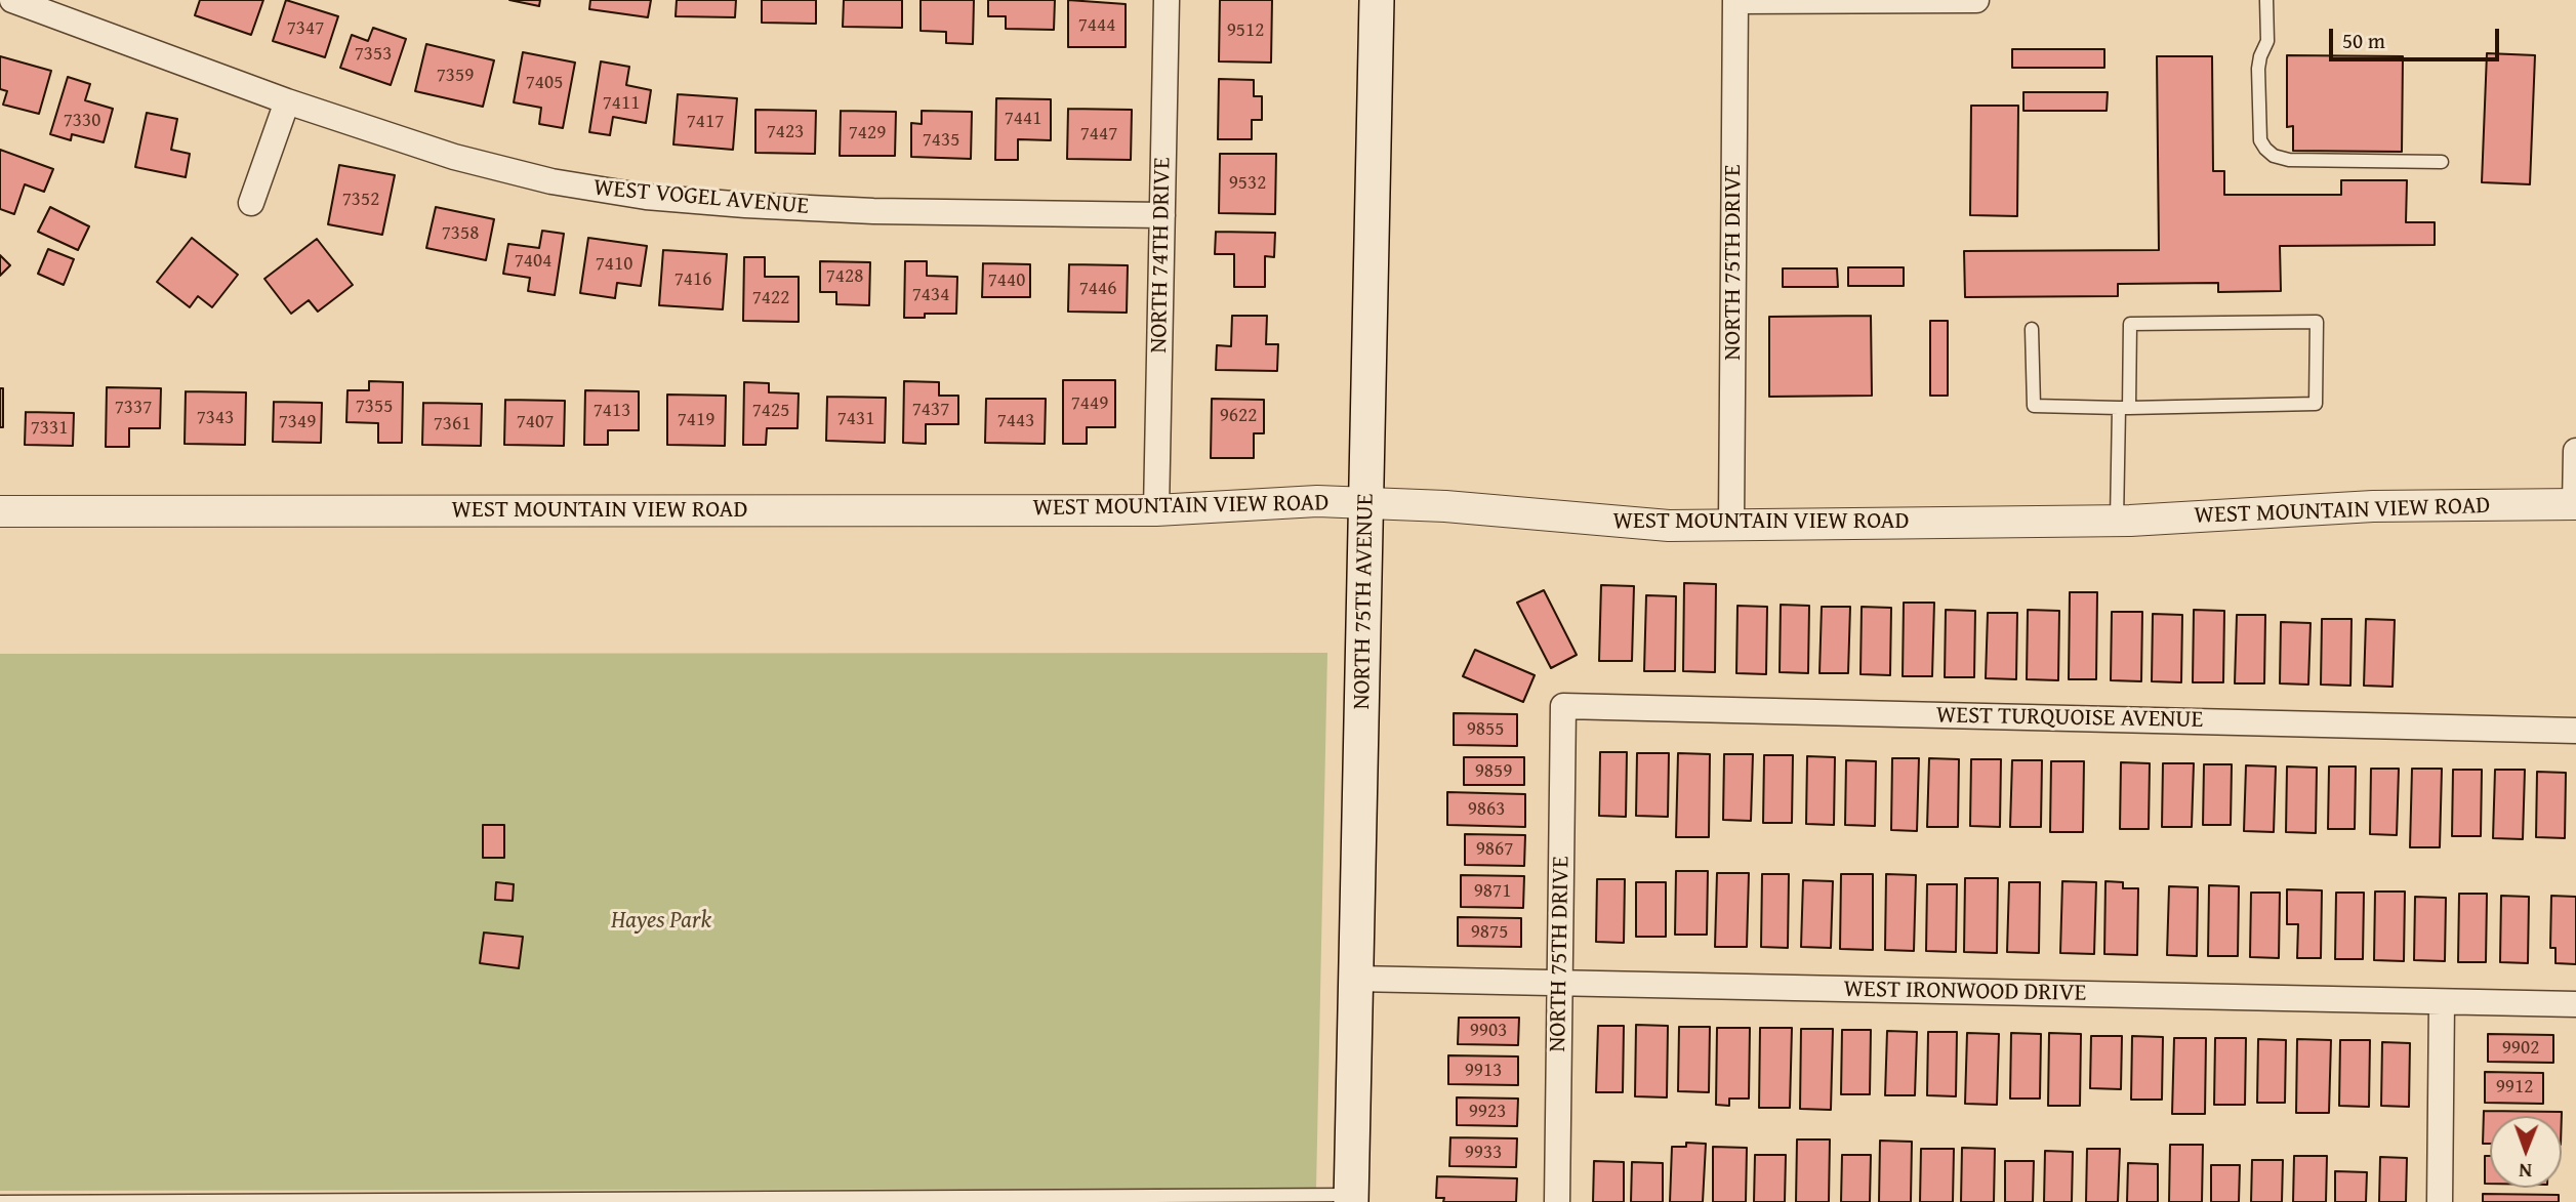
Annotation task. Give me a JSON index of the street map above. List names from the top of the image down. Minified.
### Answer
{"streets":{"main road":["NORTH 75TH AVENUE"],"street":["WEST VOGEL AVENUE","NORTH 74TH DRIVE","NORTH 75TH DRIVE","WEST MOUNTAIN VIEW ROAD","WEST TURQUOISE AVENUE","WEST IRONWOOD DRIVE"]},"crossings":[["WEST VOGEL AVENUE","NORTH 74TH DRIVE"],["NORTH 74TH DRIVE","WEST MOUNTAIN VIEW ROAD"],["NORTH 75TH DRIVE","WEST MOUNTAIN VIEW ROAD"],["NORTH 75TH DRIVE","WEST TURQUOISE AVENUE"],["NORTH 75TH DRIVE","WEST IRONWOOD DRIVE"],["WEST MOUNTAIN VIEW ROAD","NORTH 75TH AVENUE"],["NORTH 75TH AVENUE","WEST IRONWOOD DRIVE"]],"parks":["Hayes Park"],"house_numbers":["7444","7347","9512","7353","7359","7405","7411","7441","7330","7417","7423","7429","7447","7435","9532","7352","7358","7404","7410","7428","7416","7440","7446","7434","7422","7449","7355","7337","7437","7413","7425","9622","7343","7431","7419","7443","7349","7407","7361","7331","9855","9859","9863","9867","9871","9875","9903","9902","9913","9912","9923","9933"],"scale_bar":"50 m","north":"bottom"}
